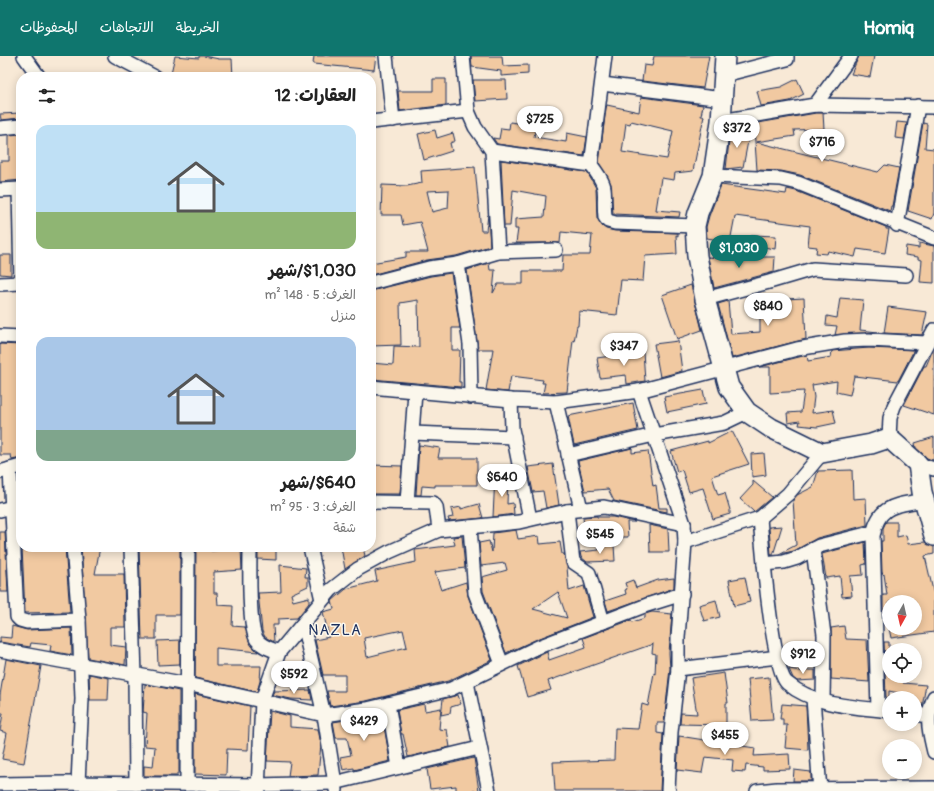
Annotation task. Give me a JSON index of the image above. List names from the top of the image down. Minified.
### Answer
{"districts":["NAZLA"],"north":"bottom","page":{"header":"Homiq","nav":["الخريطة","الاتجاهات","المحفوظات"],"heading":"العقارات: 12","price":["$725","$372","$716","$1,030","$840","$347","$640","$545","$912","$592","$429","$455"],"list":[{"name":"$1,030/شهر","note":"الغرف: 5 · 148 m² · منزل"},{"name":"$640/شهر","note":"الغرف: 3 · 95 m² · شقة"}],"map_buttons":["+","−"]}}
